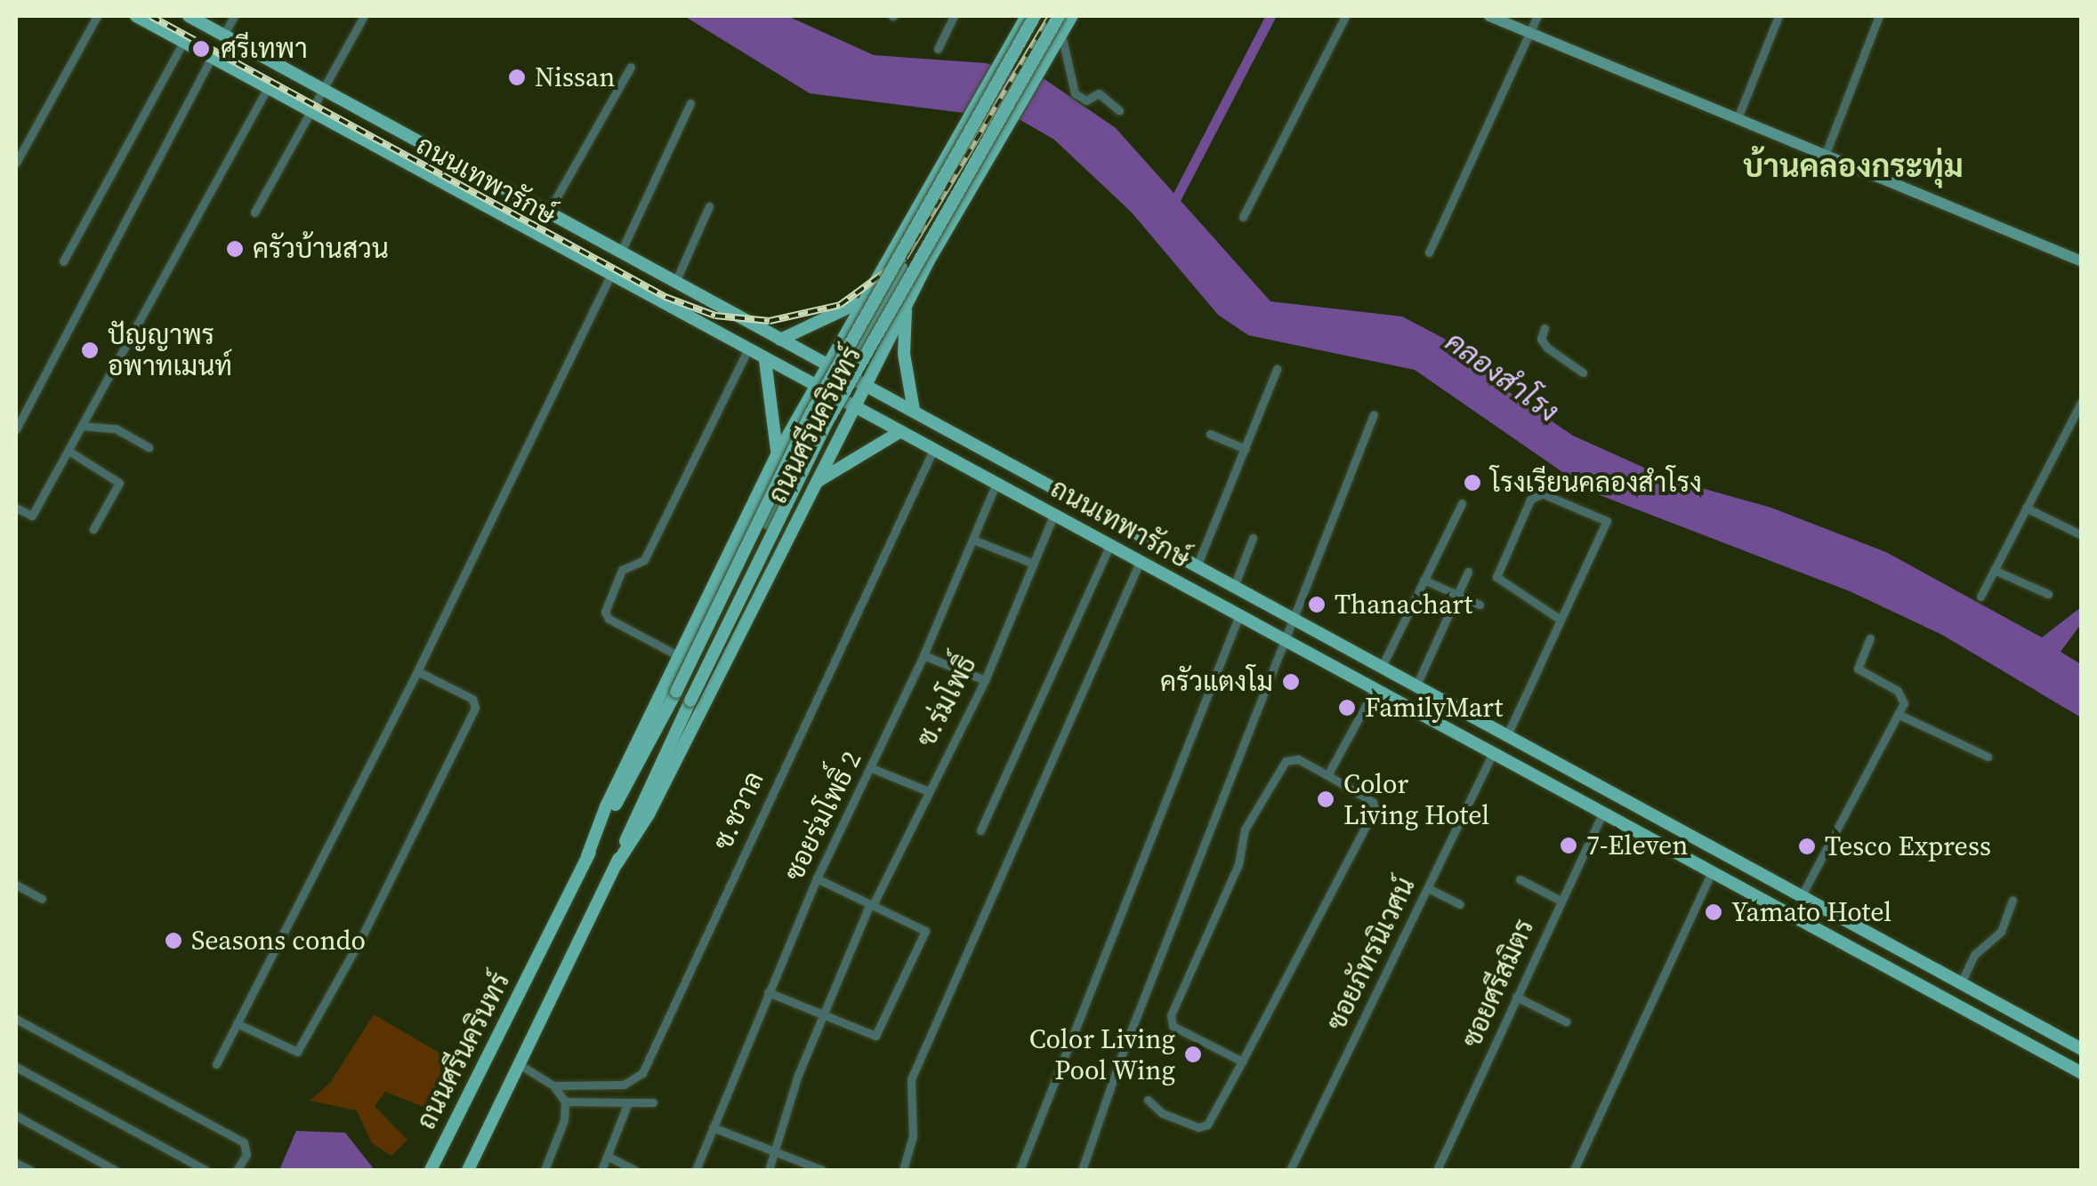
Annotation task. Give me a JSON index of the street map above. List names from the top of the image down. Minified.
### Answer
{"streets":{"main road":["ถนนเทพารักษ์","ถนนศรีนครินทร์"],"street":["ซ.ร่มโพธิ์","ซ.ชวาล","ซอยร่มโพธิ์ 2","ซอยภัทรนิเวศน์","ซอยศรีสมิตร"]},"crossings":[["ถนนเทพารักษ์","ถนนศรีนครินทร์"],["ถนนเทพารักษ์","ซ.ร่มโพธิ์"],["ถนนเทพารักษ์","ซ.ชวาล"],["ถนนเทพารักษ์","ซอยร่มโพธิ์ 2"],["ถนนเทพารักษ์","ซอยภัทรนิเวศน์"],["ถนนเทพารักษ์","ซอยศรีสมิตร"]],"districts":["บ้านคลองกระทุ่ม"],"water":["คลองสำโรง"],"places":["ศรีเทพา","Nissan","ครัวบ้านสวน","ปัญญาพร อพาทเมนท์","โรงเรียนคลองสำโรง","Thanachart","ครัวแตงโม","FamilyMart","Color Living Hotel","7-Eleven","Tesco Express","Yamato Hotel","Seasons condo","Color Living Pool Wing"]}
